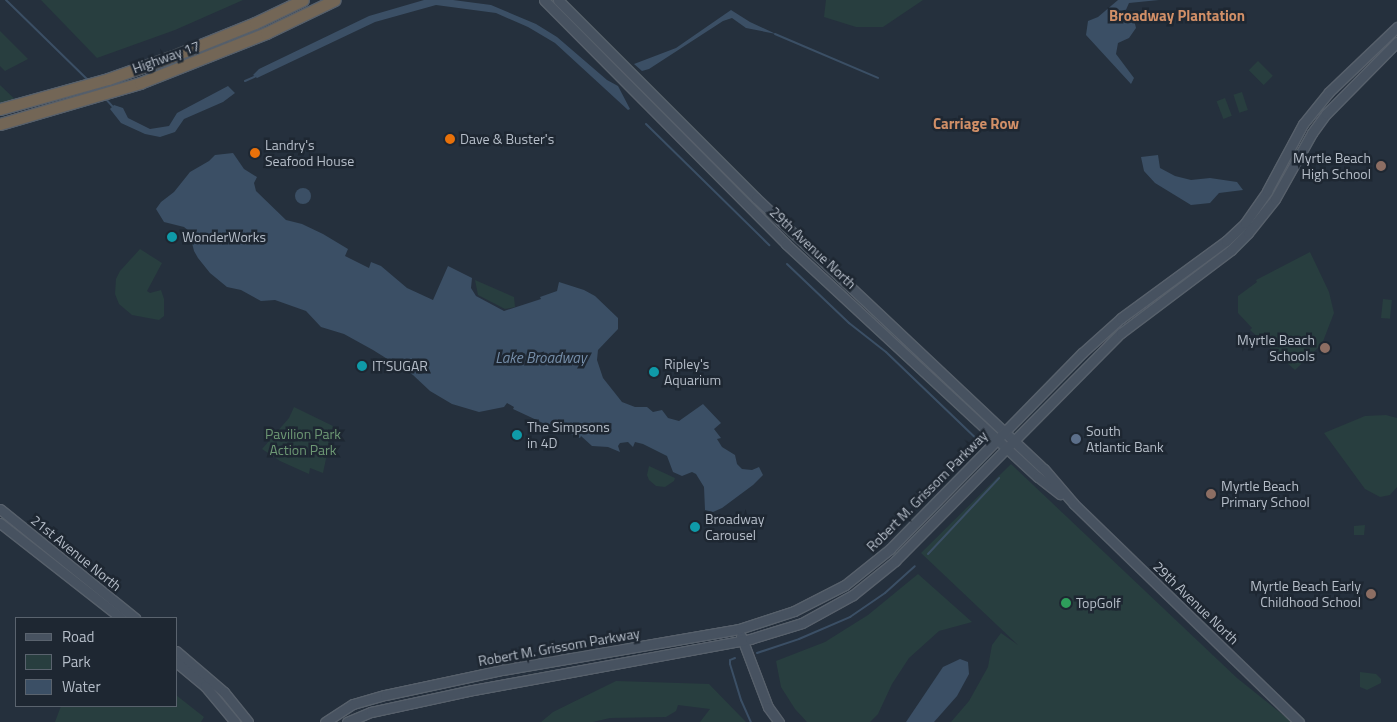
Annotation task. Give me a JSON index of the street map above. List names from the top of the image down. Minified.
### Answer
{"streets":{"highway":["Highway 17"],"main road":["29th Avenue North","Robert M. Grissom Parkway","21st Avenue North"]},"crossings":[["29th Avenue North","Robert M. Grissom Parkway"]],"districts":["Broadway Plantation","Carriage Row"],"water":["Lake Broadway"],"parks":["Pavilion Park Action Park"],"places":["Dave & Buster's","Landry's Seafood House","Myrtle Beach High School","WonderWorks","Myrtle Beach Schools","IT'SUGAR","Ripley's Aquarium","The Simpsons in 4D","South Atlantic Bank","Myrtle Beach Primary School","Broadway Carousel","Myrtle Beach Early Childhood School","TopGolf"],"legend":["Road","Park","Water"]}
